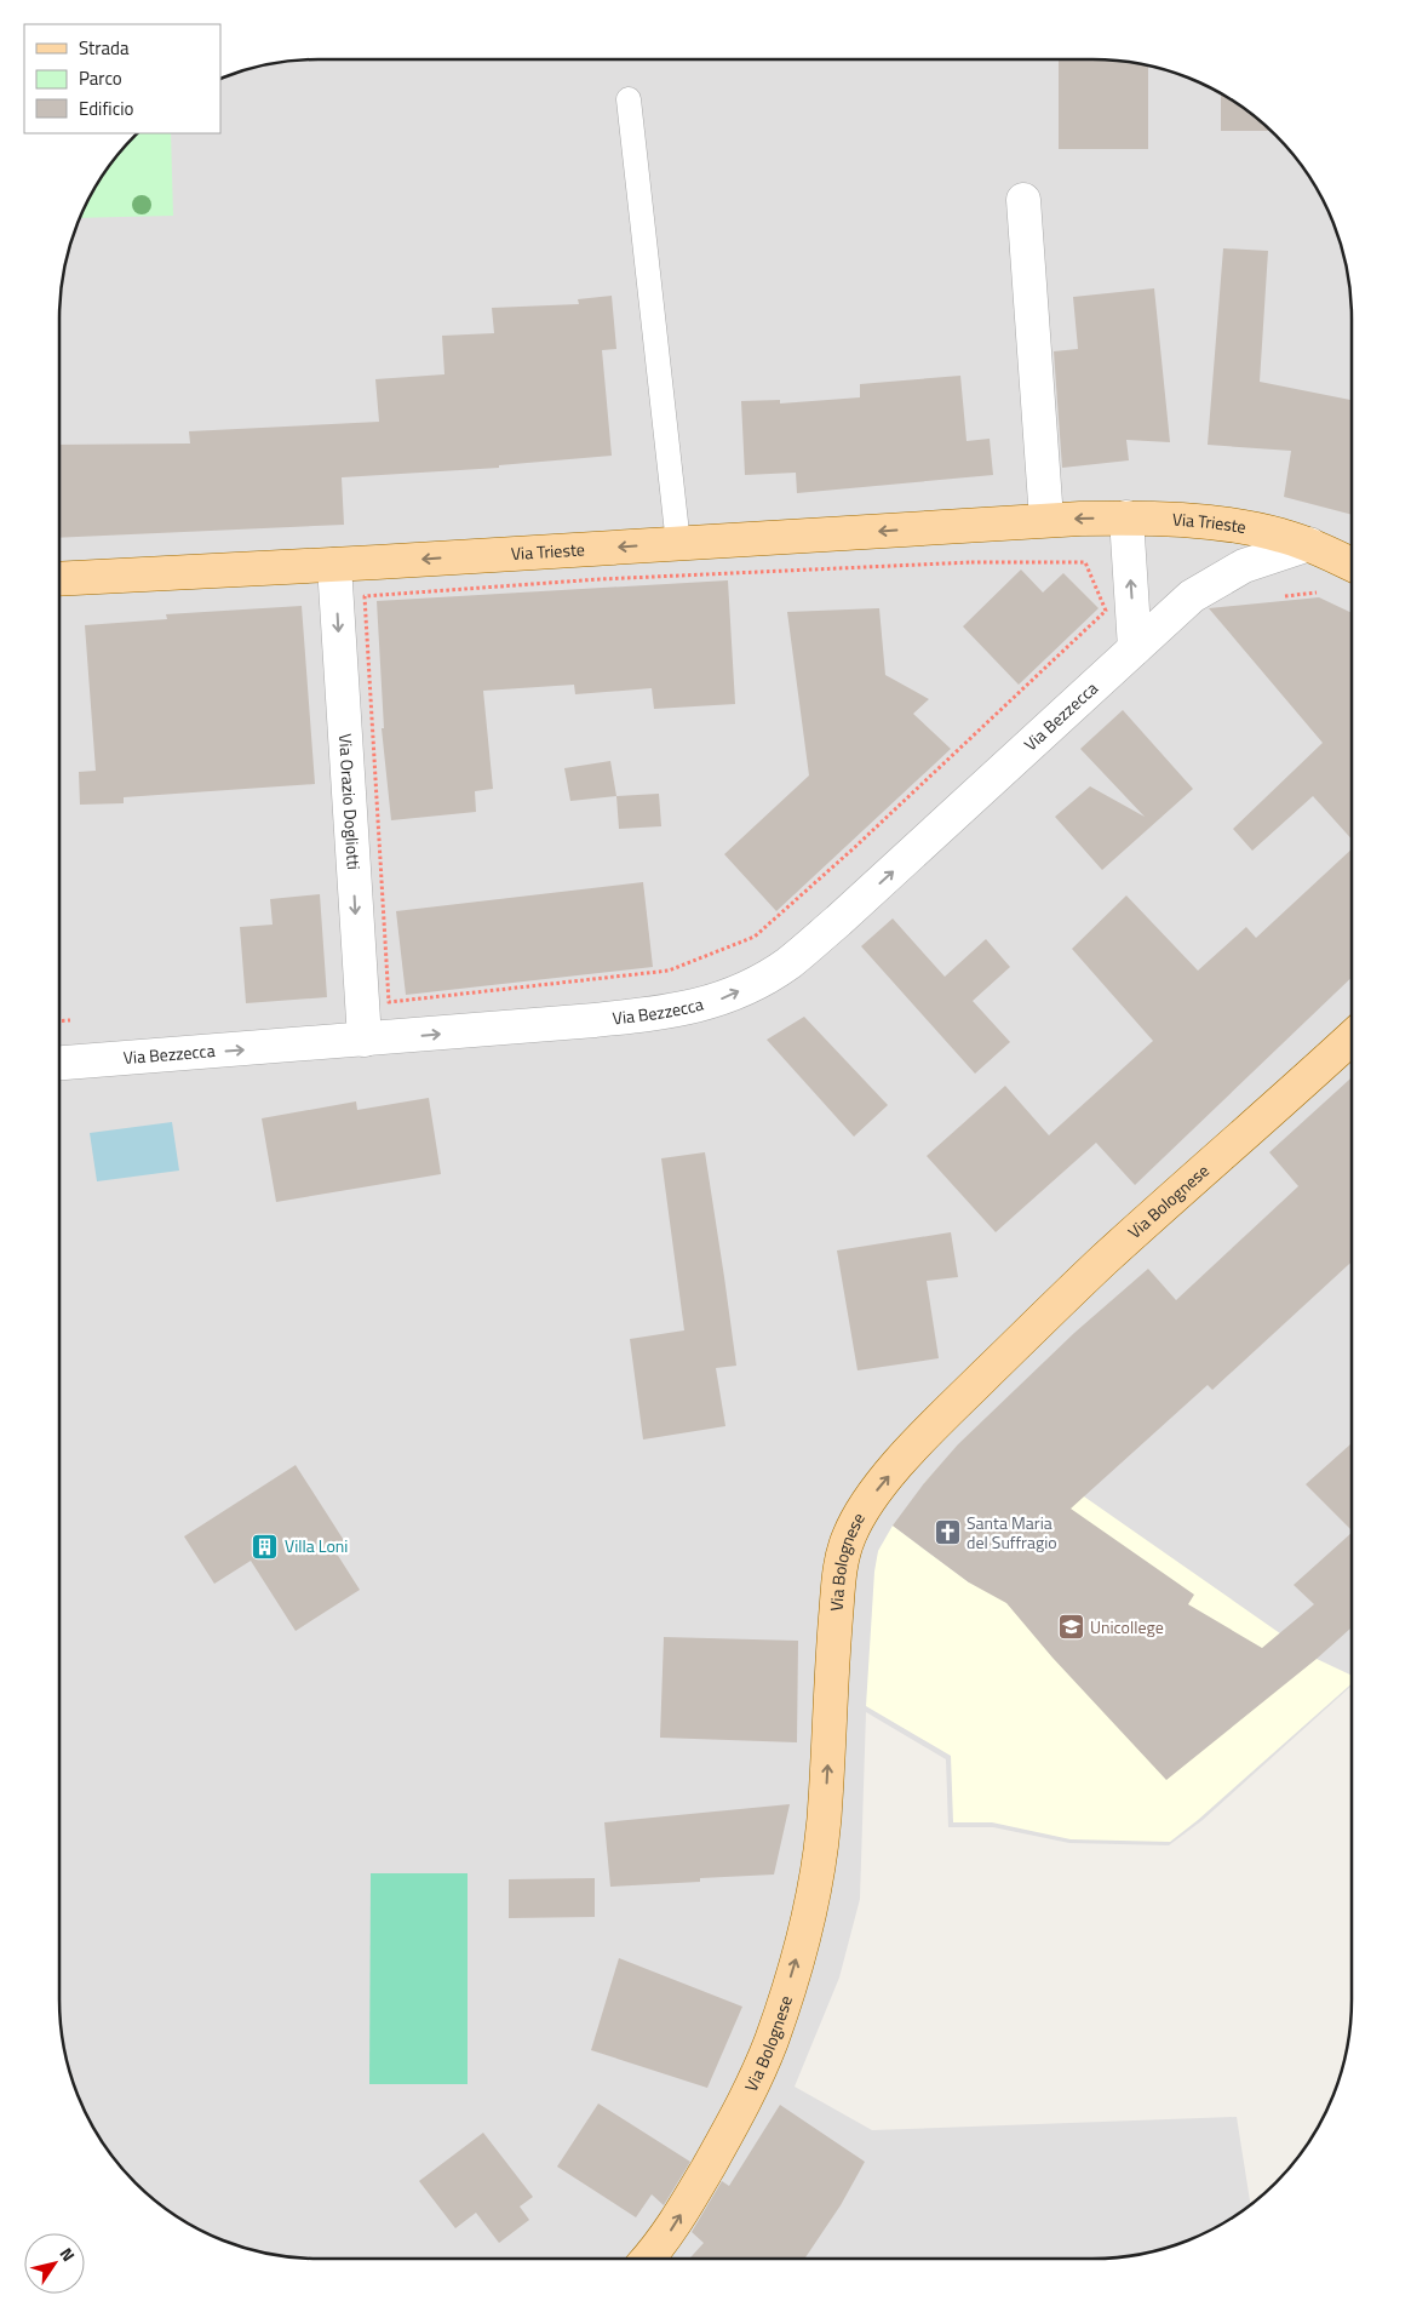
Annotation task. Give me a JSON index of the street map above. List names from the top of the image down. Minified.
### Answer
{"streets":{"main road":["Via Trieste","Via Bolognese"],"street":["Via Bezzecca","Via Orazio Dogliotti"]},"crossings":[["Via Trieste","Via Bezzecca"],["Via Trieste","Via Orazio Dogliotti"],["Via Bezzecca","Via Orazio Dogliotti"]],"one_way":["Via Trieste","Via Bezzecca","Via Orazio Dogliotti","Via Bolognese"],"places":{"church":["Santa Maria del Suffragio"],"building":["Villa Loni"],"school or university":["Unicollege"]},"legend":["Strada","Parco","Edificio"],"north":"top right"}
